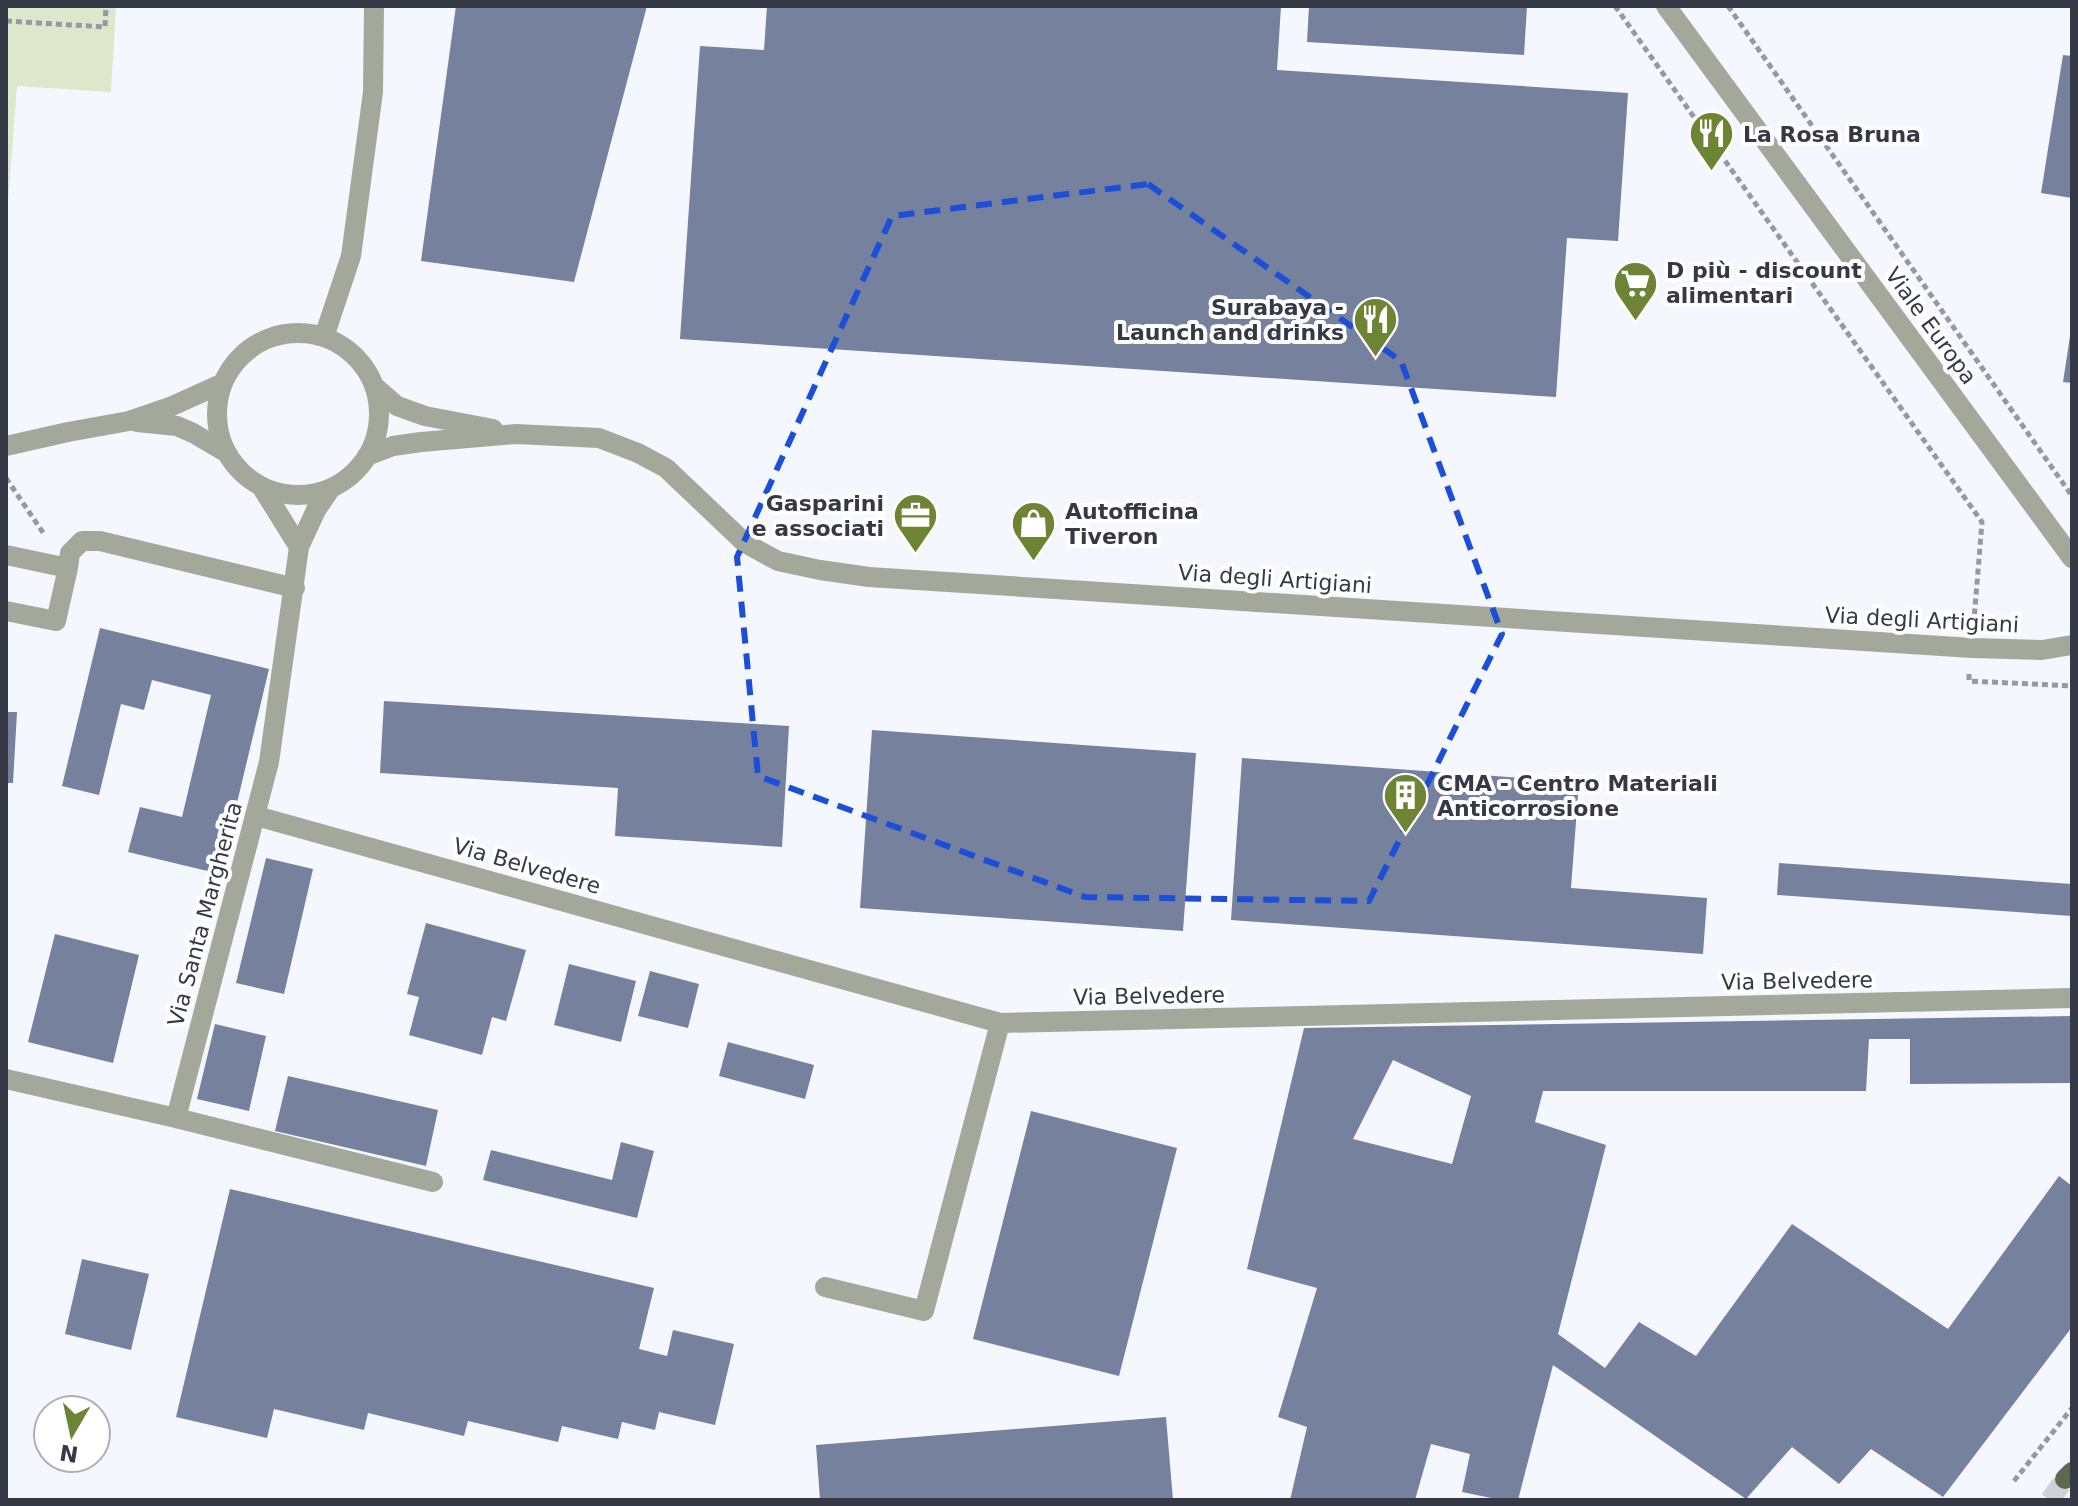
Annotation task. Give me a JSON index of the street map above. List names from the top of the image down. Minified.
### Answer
{"streets":{"street":["Viale Europa","Via degli Artigiani","Via Belvedere","Via Santa Margherita"]},"crossings":[["Via degli Artigiani","Via Santa Margherita"],["Via Belvedere","Via Santa Margherita"]],"places":{"restaurant":["La Rosa Bruna","Surabaya - Launch and drinks"],"supermarket":["D più - discount alimentari"],"office":["Gasparini e associati"],"shop":["Autofficina Tiveron"],"building":["CMA - Centro Materiali Anticorrosione"]},"north":"bottom"}
